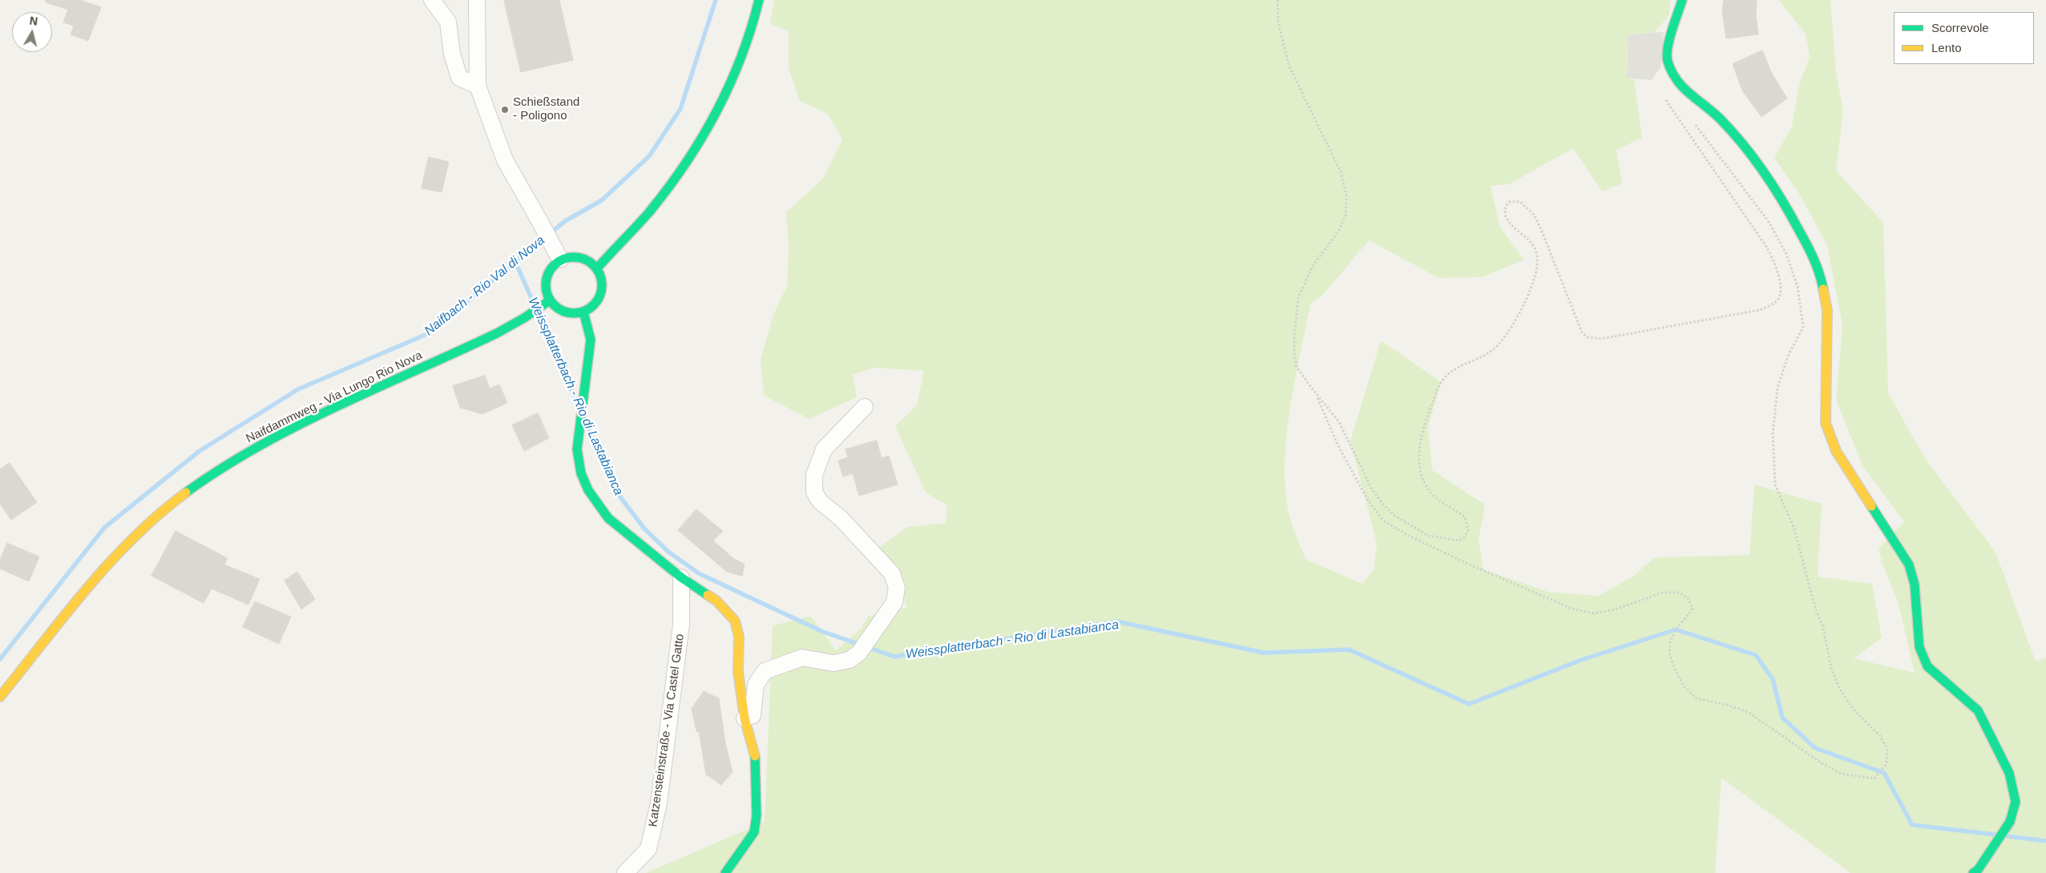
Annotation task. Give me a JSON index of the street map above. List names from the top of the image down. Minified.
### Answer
{"streets":{"street":["Naifdammweg - Via Lungo Rio Nova","Katzensteinstraße - Via Castel Gatto"]},"water":["Naifbach - Rio Val di Nova","Weissplatterbach - Rio di Lastabianca"],"places":["Schießstand - Poligono"],"legend":["Scorrevole","Lento"],"north":"top"}
